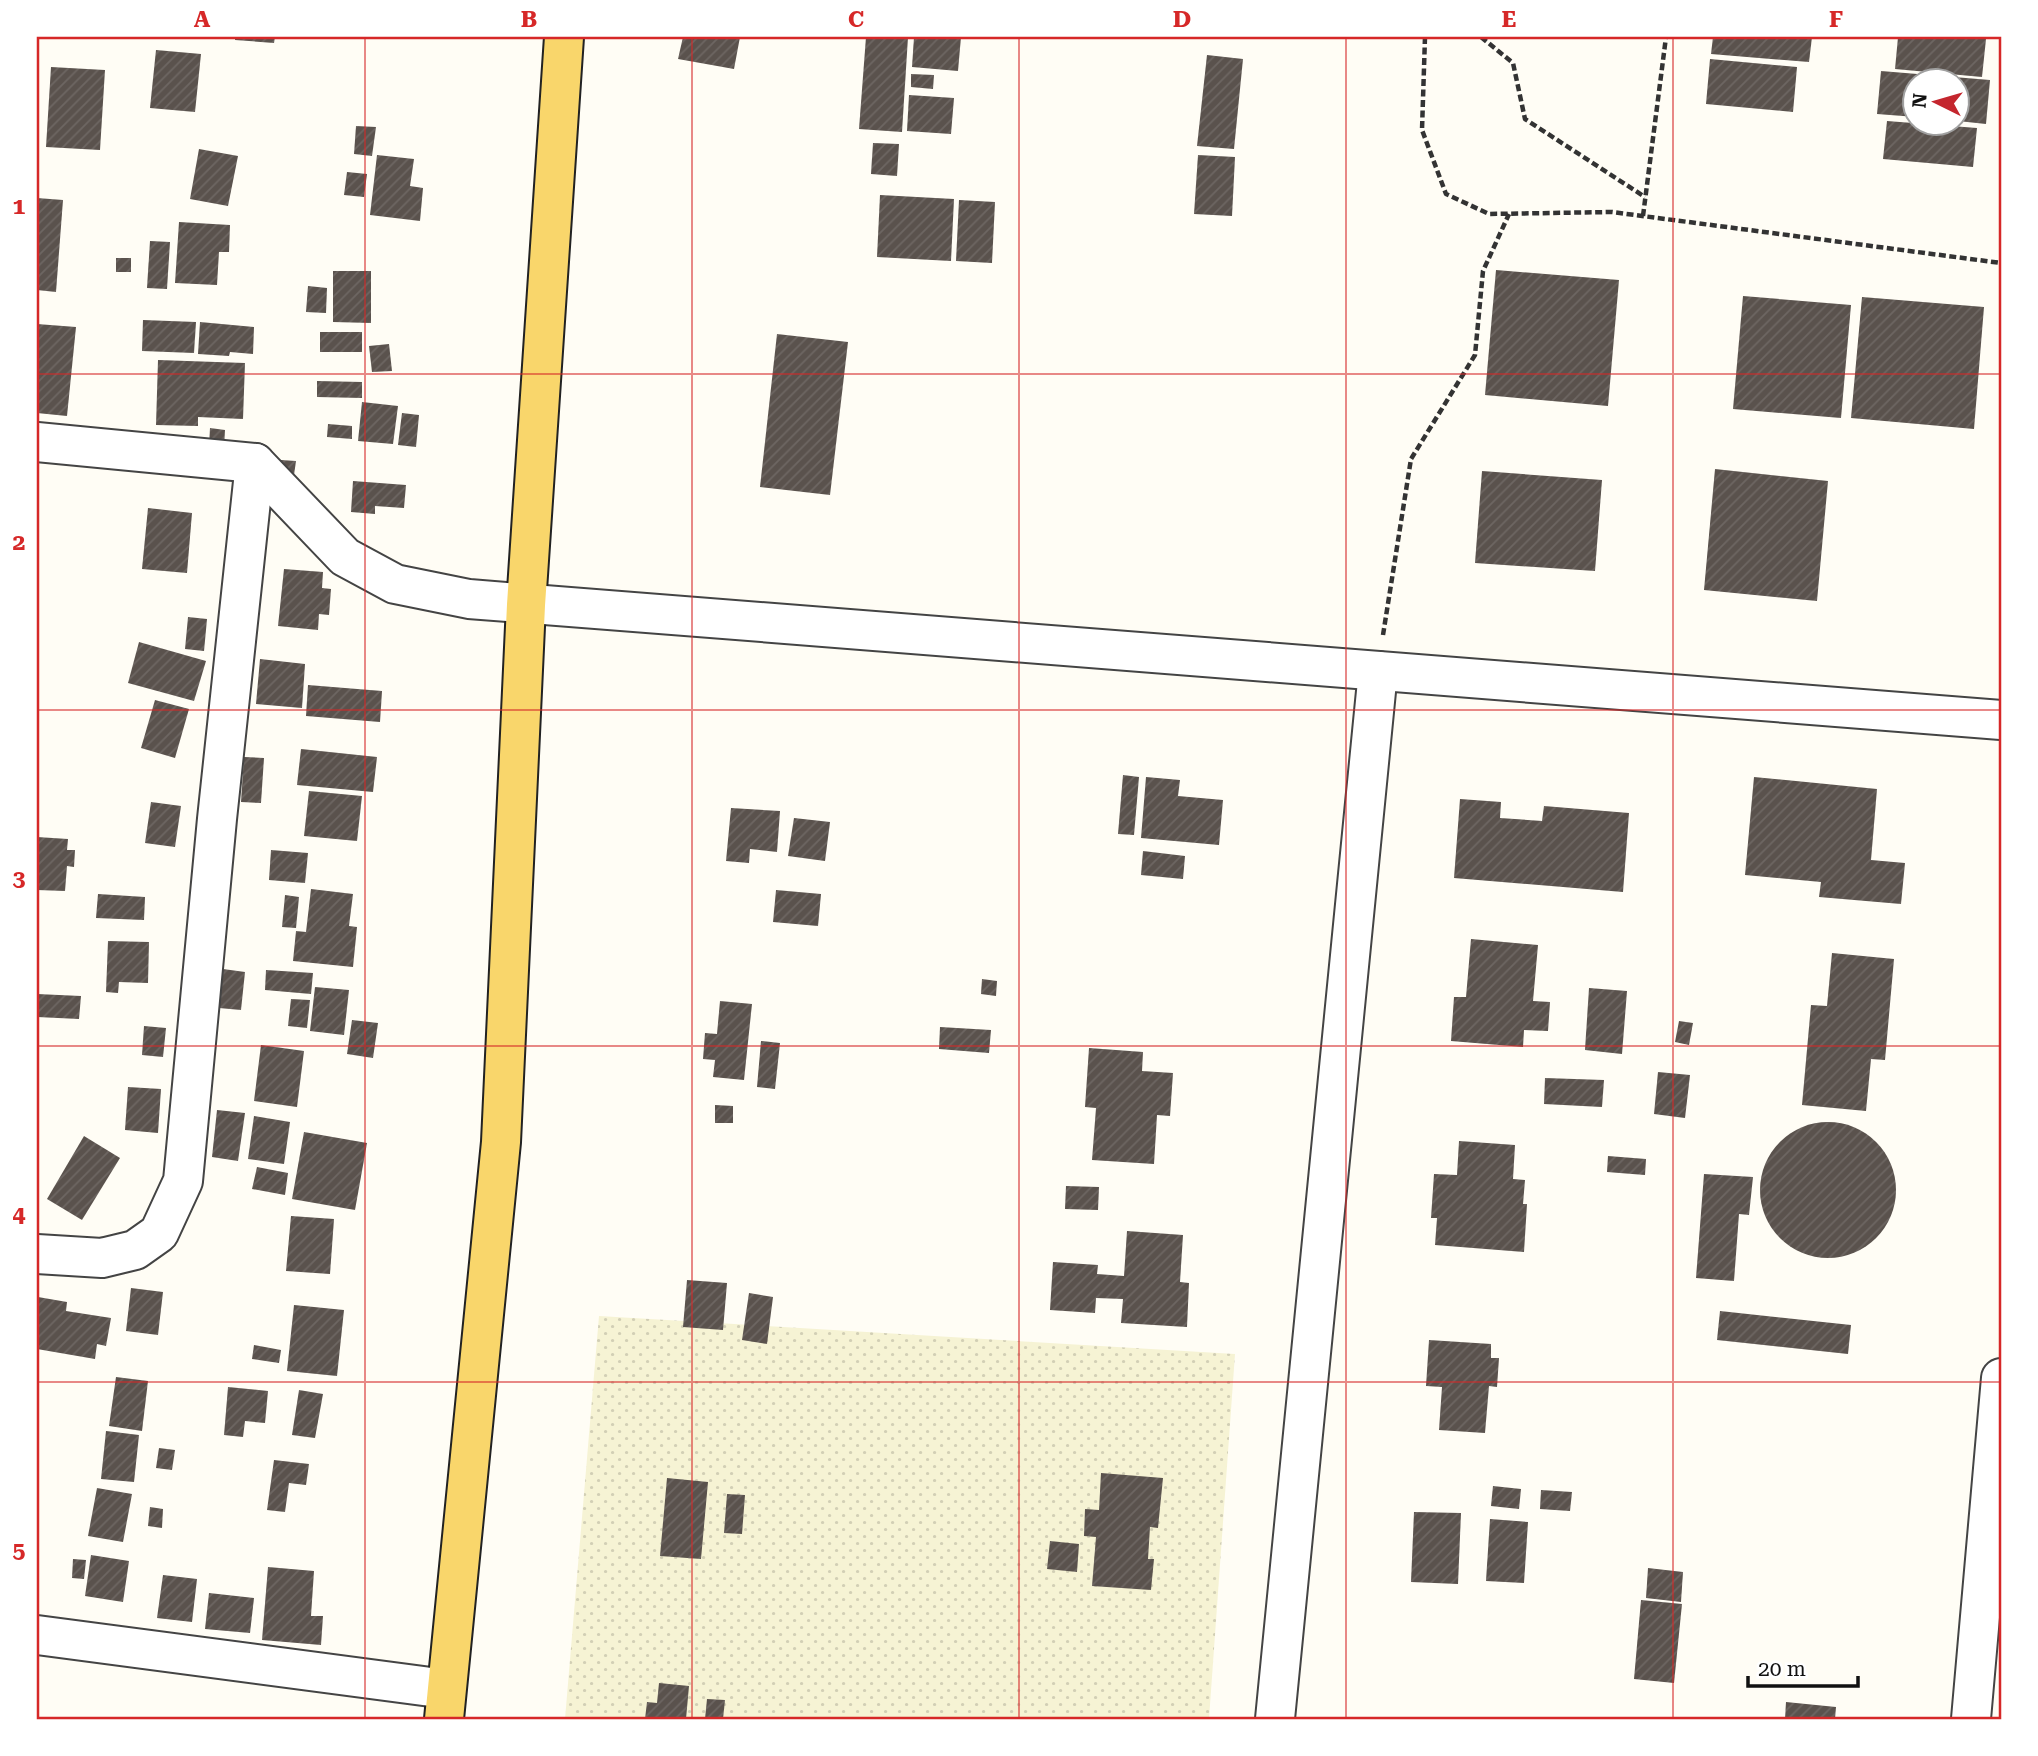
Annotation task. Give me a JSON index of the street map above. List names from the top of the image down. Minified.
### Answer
{"scale_bar":"20 m","north":"left","grid":{"columns":["A","B","C","D","E","F"],"rows":["1","2","3","4","5"]}}
